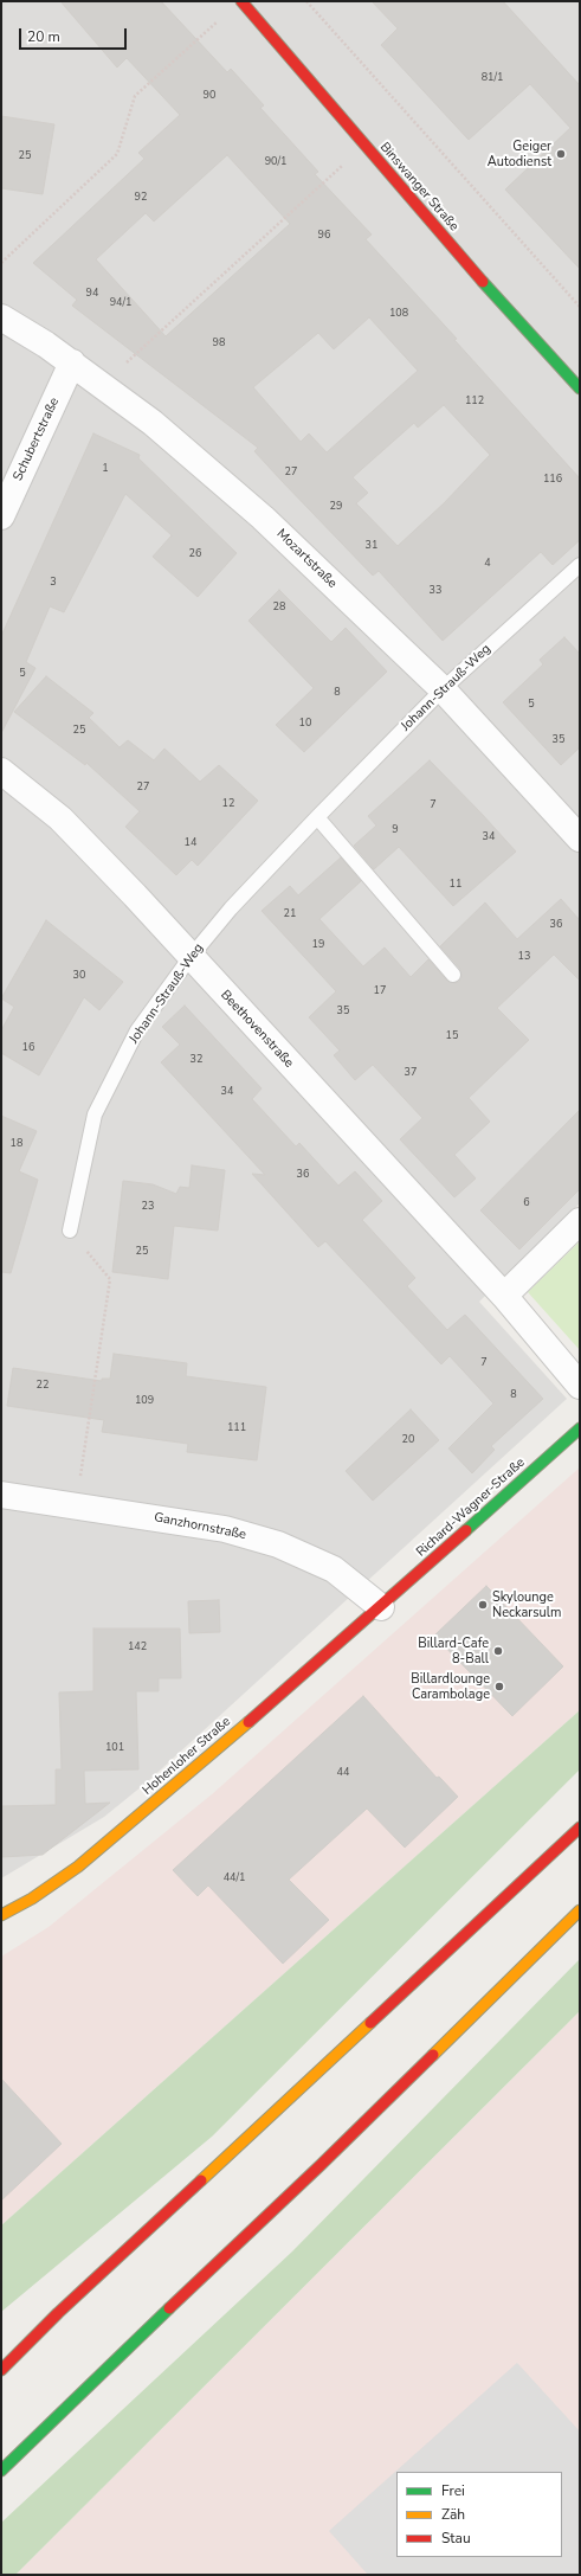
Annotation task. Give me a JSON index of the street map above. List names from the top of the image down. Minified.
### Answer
{"streets":{"main road":["Binswanger Straße","Richard-Wagner-Straße","Hohenloher Straße"],"street":["Schubertstraße","Mozartstraße","Beethovenstraße","Ganzhornstraße"],"lane":["Johann-Strauß-Weg"]},"crossings":[["Schubertstraße","Mozartstraße"],["Mozartstraße","Johann-Strauß-Weg"],["Johann-Strauß-Weg","Beethovenstraße"],["Richard-Wagner-Straße","Ganzhornstraße"],["Richard-Wagner-Straße","Hohenloher Straße"],["Ganzhornstraße","Hohenloher Straße"]],"places":["Geiger Autodienst","Skylounge Neckarsulm","Billard-Cafe 8-Ball","Billardlounge Carambolage"],"house_numbers":["81/1","90","25","90/1","92","96","94","94/1","108","98","112","1","27","116","29","31","26","4","3","33","28","5","8","5","10","25","35","27","12","7","9","34","14","11","21","36","19","13","30","17","35","15","16","32","37","34","18","36","6","23","25","7","22","8","109","111","20","142","101","44","44/1"],"legend":["Frei","Zäh","Stau"],"scale_bar":"20 m"}
